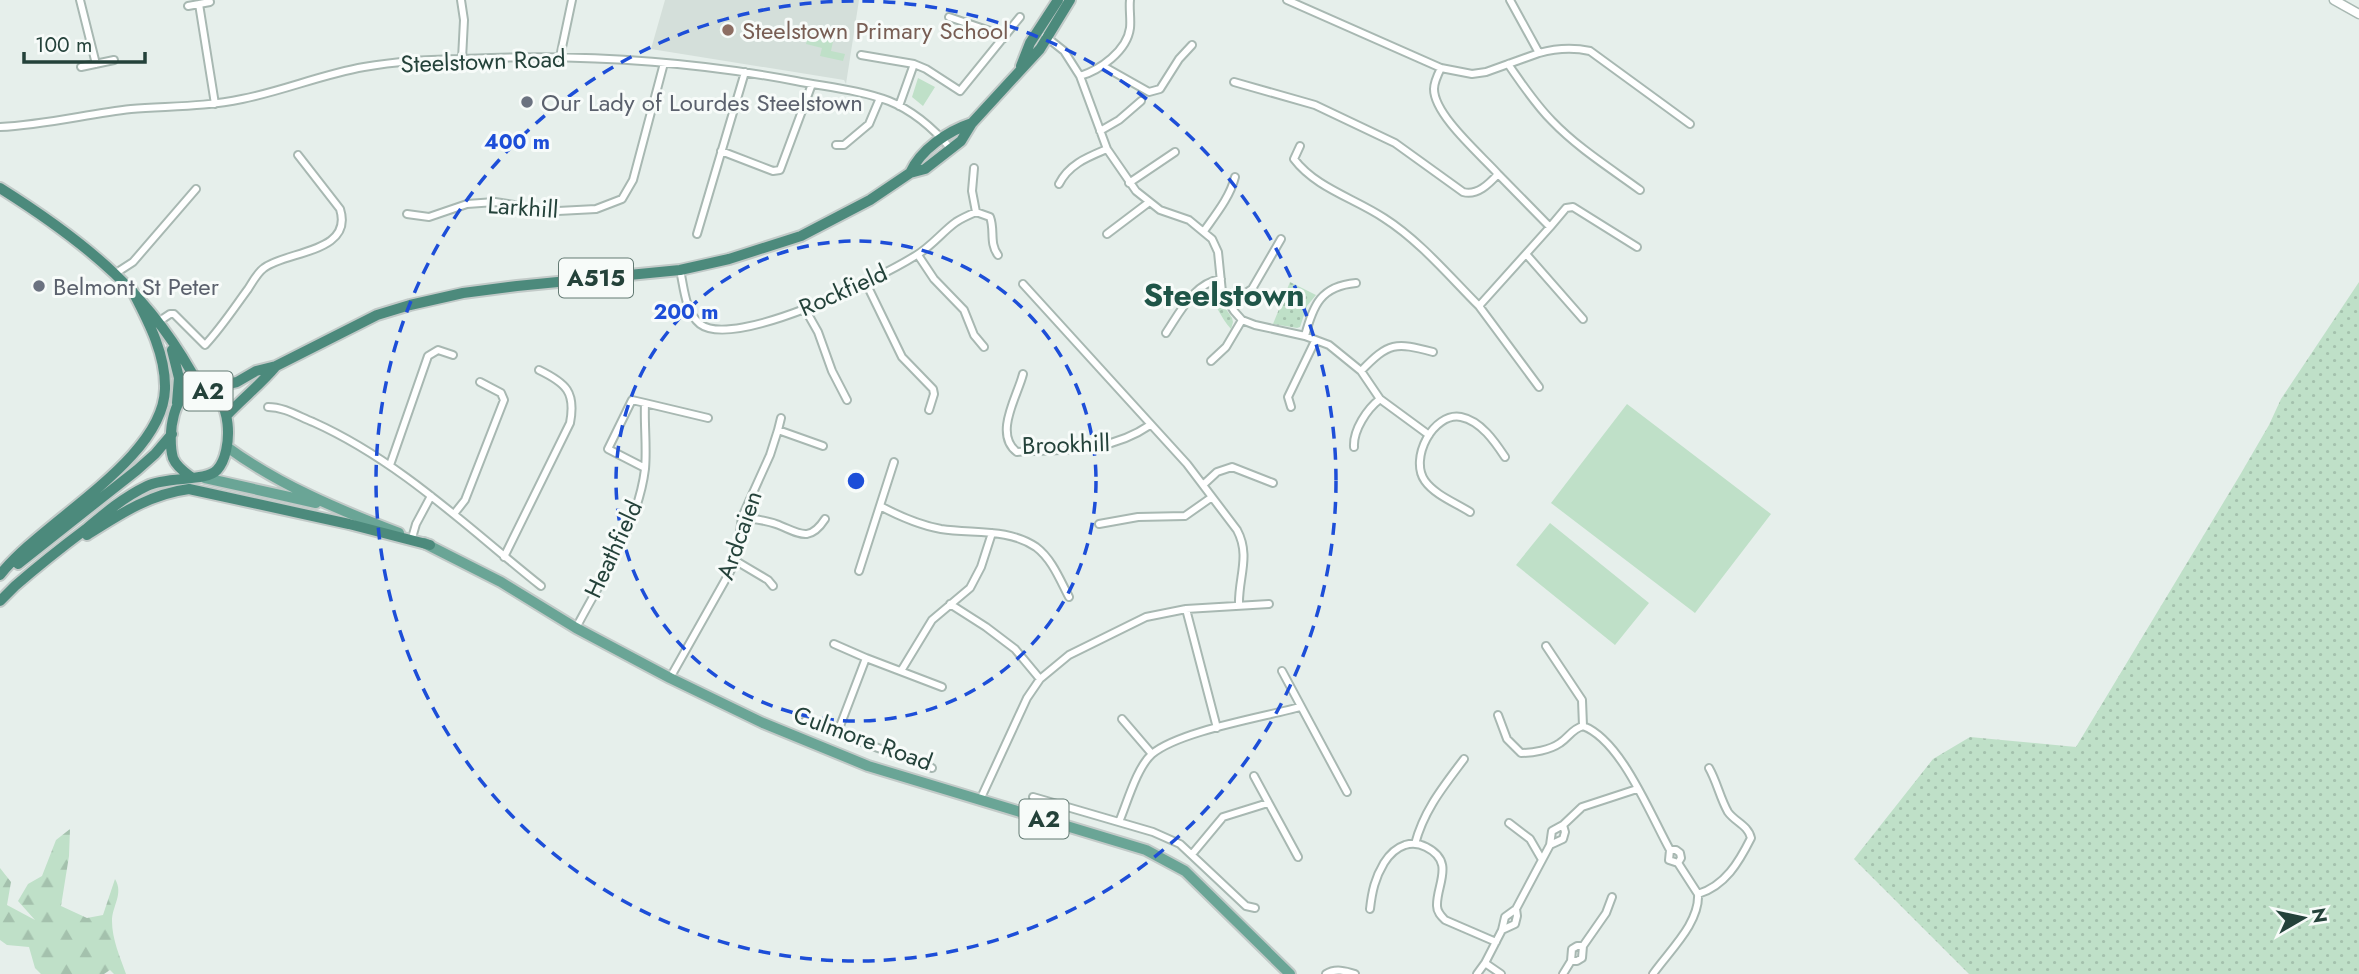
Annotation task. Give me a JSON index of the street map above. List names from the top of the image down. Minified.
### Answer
{"streets":{"highway":["A515","A2"],"main road":["Culmore Road"],"street":["Steelstown Road","Larkhill","Rockfield","Brookhill","Ardcaien","Heathfield"]},"crossings":[["Steelstown Road","Larkhill"],["Steelstown Road","A515"],["A515","Rockfield"],["A515","A2"],["A515","Culmore Road"],["A2","Culmore Road"],["Ardcaien","Culmore Road"],["Heathfield","Culmore Road"]],"districts":["Steelstown"],"places":["Steelstown Primary School","Our Lady of Lourdes Steelstown","Belmont St Peter"],"scale_bar":"100 m","north":"right","rings":["400 m","200 m"]}
